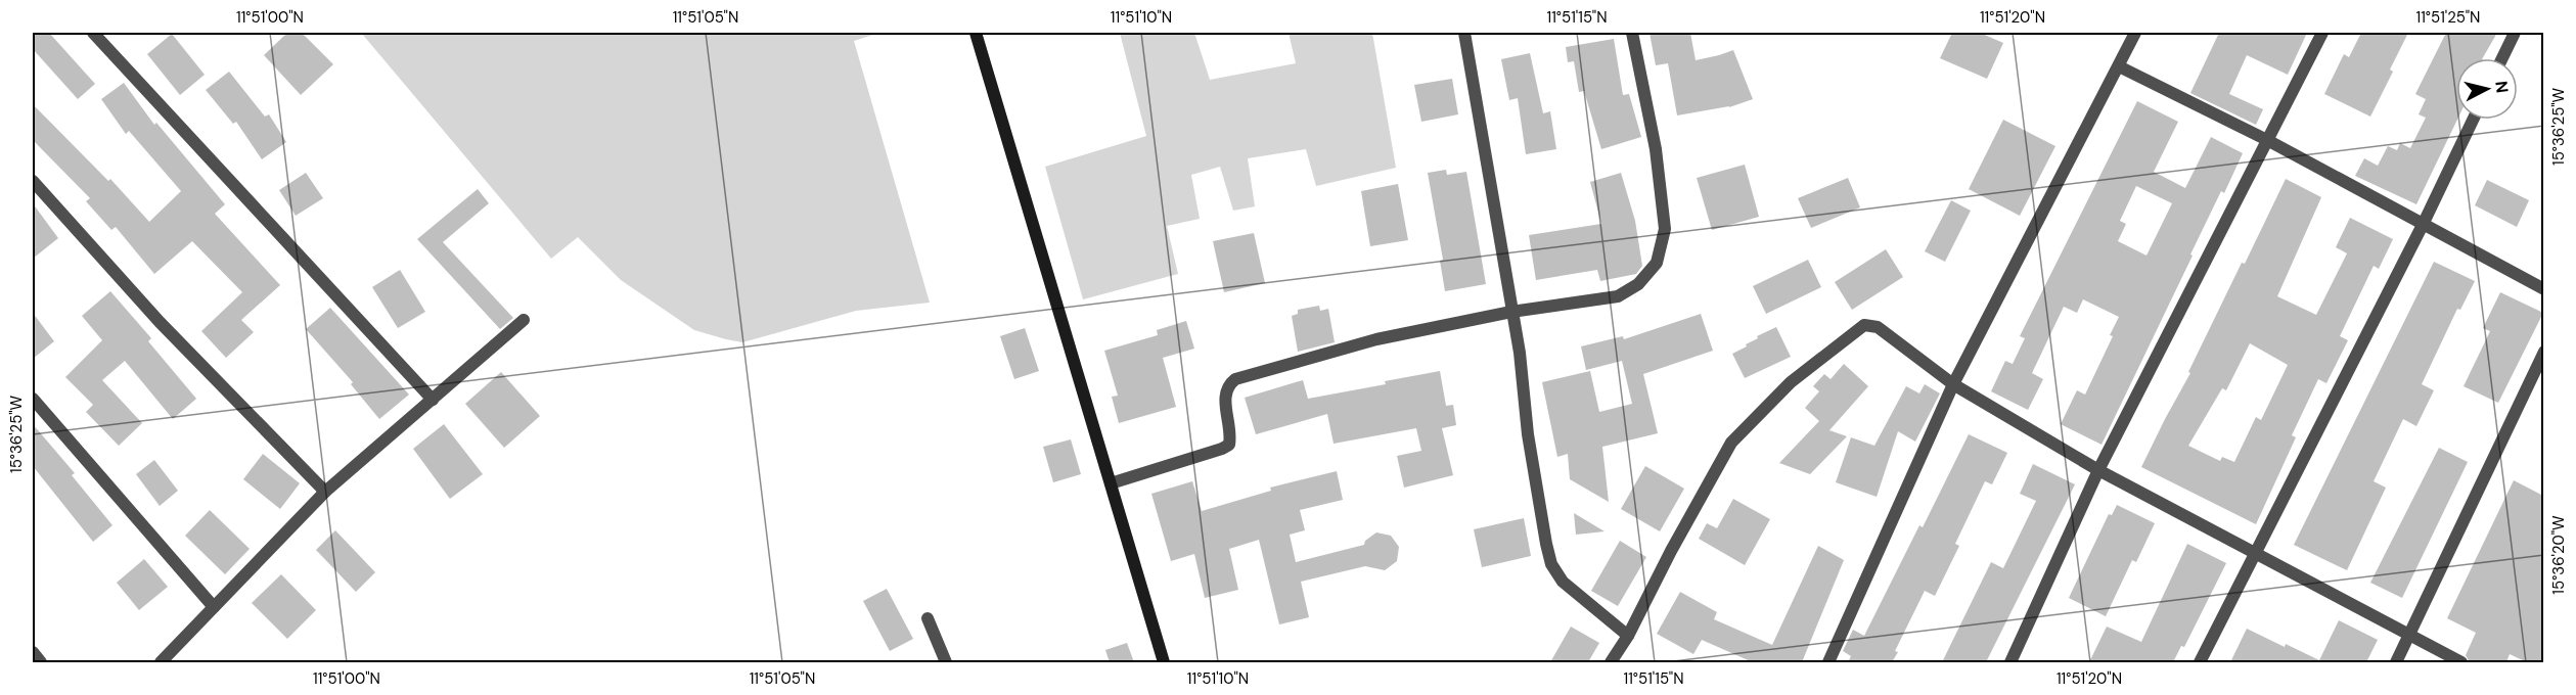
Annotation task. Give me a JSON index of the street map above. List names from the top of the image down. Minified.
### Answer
{"north":"right","coordinates":["11°51'00\"N","11°51'05\"N","11°51'10\"N","11°51'15\"N","11°51'20\"N","11°51'25\"N","15°36'25\"W","15°36'20\"W"]}
